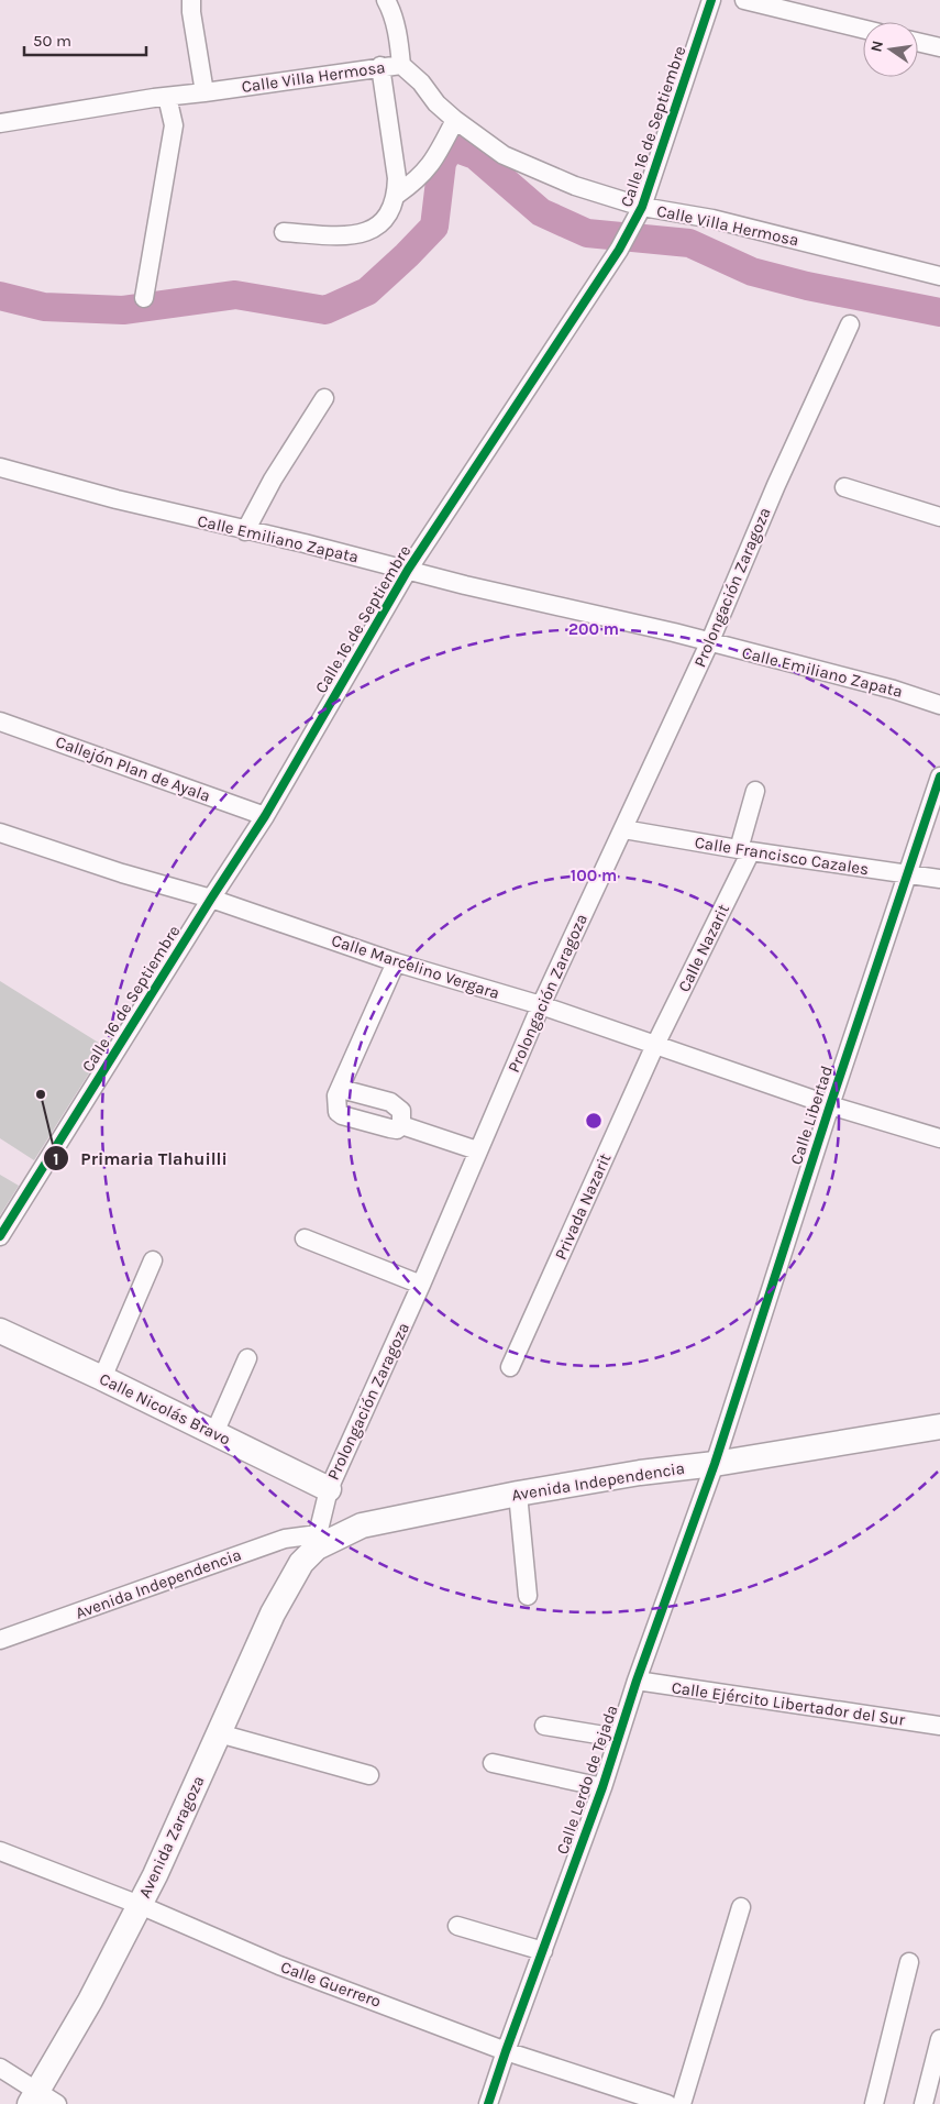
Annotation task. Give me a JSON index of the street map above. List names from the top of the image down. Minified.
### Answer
{"streets":{"main road":["Calle Nicolás Bravo","Avenida Independencia","Avenida Zaragoza"],"street":["Calle Villa Hermosa","Calle 16 de Septiembre","Calle Emiliano Zapata","Prolongación Zaragoza","Callejón Plan de Ayala","Calle Francisco Cazales","Calle Nazarit","Calle Marcelino Vergara","Calle Libertad","Privada Nazarit","Calle Ejército Libertador del Sur","Calle Lerdo de Tejada","Calle Guerrero"]},"crossings":[["Calle Villa Hermosa","Calle 16 de Septiembre"],["Calle 16 de Septiembre","Calle Emiliano Zapata"],["Calle 16 de Septiembre","Callejón Plan de Ayala"],["Calle 16 de Septiembre","Calle Marcelino Vergara"],["Calle Emiliano Zapata","Prolongación Zaragoza"],["Prolongación Zaragoza","Calle Francisco Cazales"],["Prolongación Zaragoza","Calle Marcelino Vergara"],["Prolongación Zaragoza","Calle Nicolás Bravo"],["Prolongación Zaragoza","Avenida Independencia"],["Prolongación Zaragoza","Avenida Zaragoza"],["Calle Francisco Cazales","Calle Nazarit"],["Calle Francisco Cazales","Calle Libertad"],["Calle Nazarit","Calle Marcelino Vergara"],["Calle Nazarit","Privada Nazarit"],["Calle Marcelino Vergara","Calle Libertad"],["Calle Marcelino Vergara","Privada Nazarit"],["Calle Libertad","Avenida Independencia"],["Calle Libertad","Calle Lerdo de Tejada"],["Avenida Independencia","Calle Lerdo de Tejada"],["Avenida Independencia","Avenida Zaragoza"],["Calle Ejército Libertador del Sur","Calle Lerdo de Tejada"],["Calle Lerdo de Tejada","Calle Guerrero"],["Avenida Zaragoza","Calle Guerrero"]],"places":["Primaria Tlahuilli"],"scale_bar":"50 m","north":"left","rings":["200 m","100 m"]}
